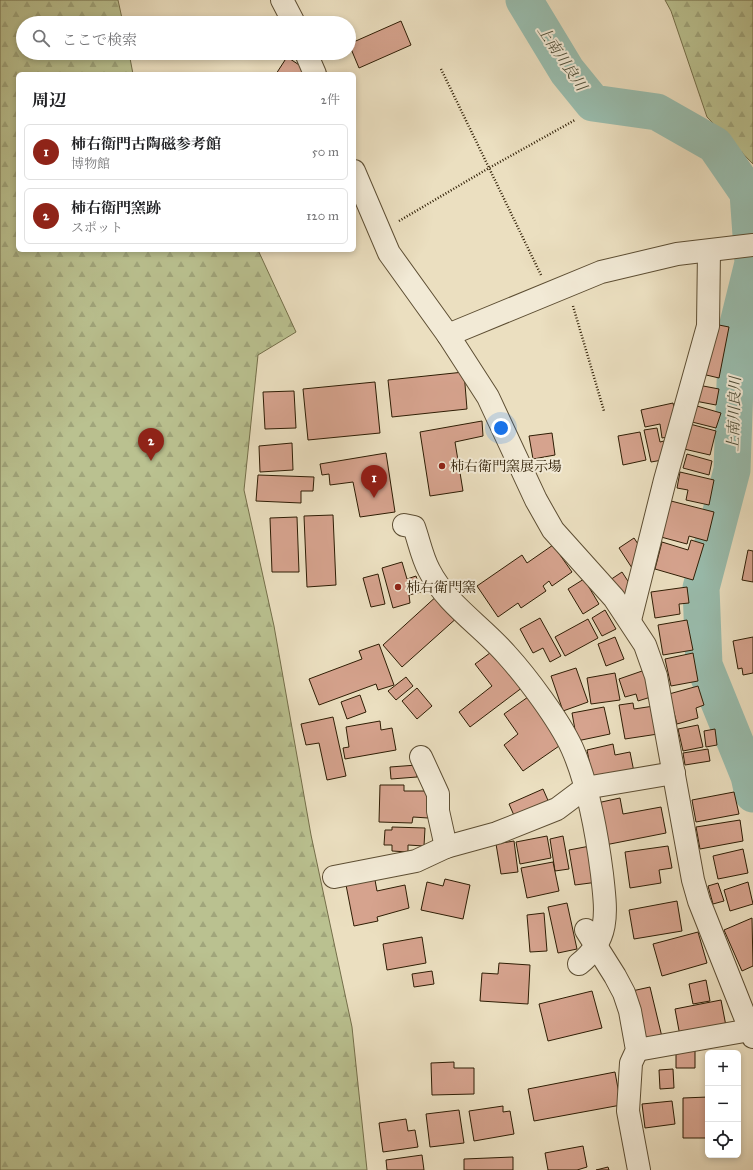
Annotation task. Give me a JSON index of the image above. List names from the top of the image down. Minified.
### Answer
{"water":["上南川良川"],"places":["柿右衛門窯展示場","柿右衛門窯"],"page":{"search":"ここで検索","heading":["周辺","2件"],"list":[{"mark":"1","name":"柿右衛門古陶磁参考館","note":"博物館","value":"50 m"},{"mark":"2","name":"柿右衛門窯跡","note":"スポット","value":"120 m"}],"pins":["2","1"],"map_buttons":["+","−"]}}
